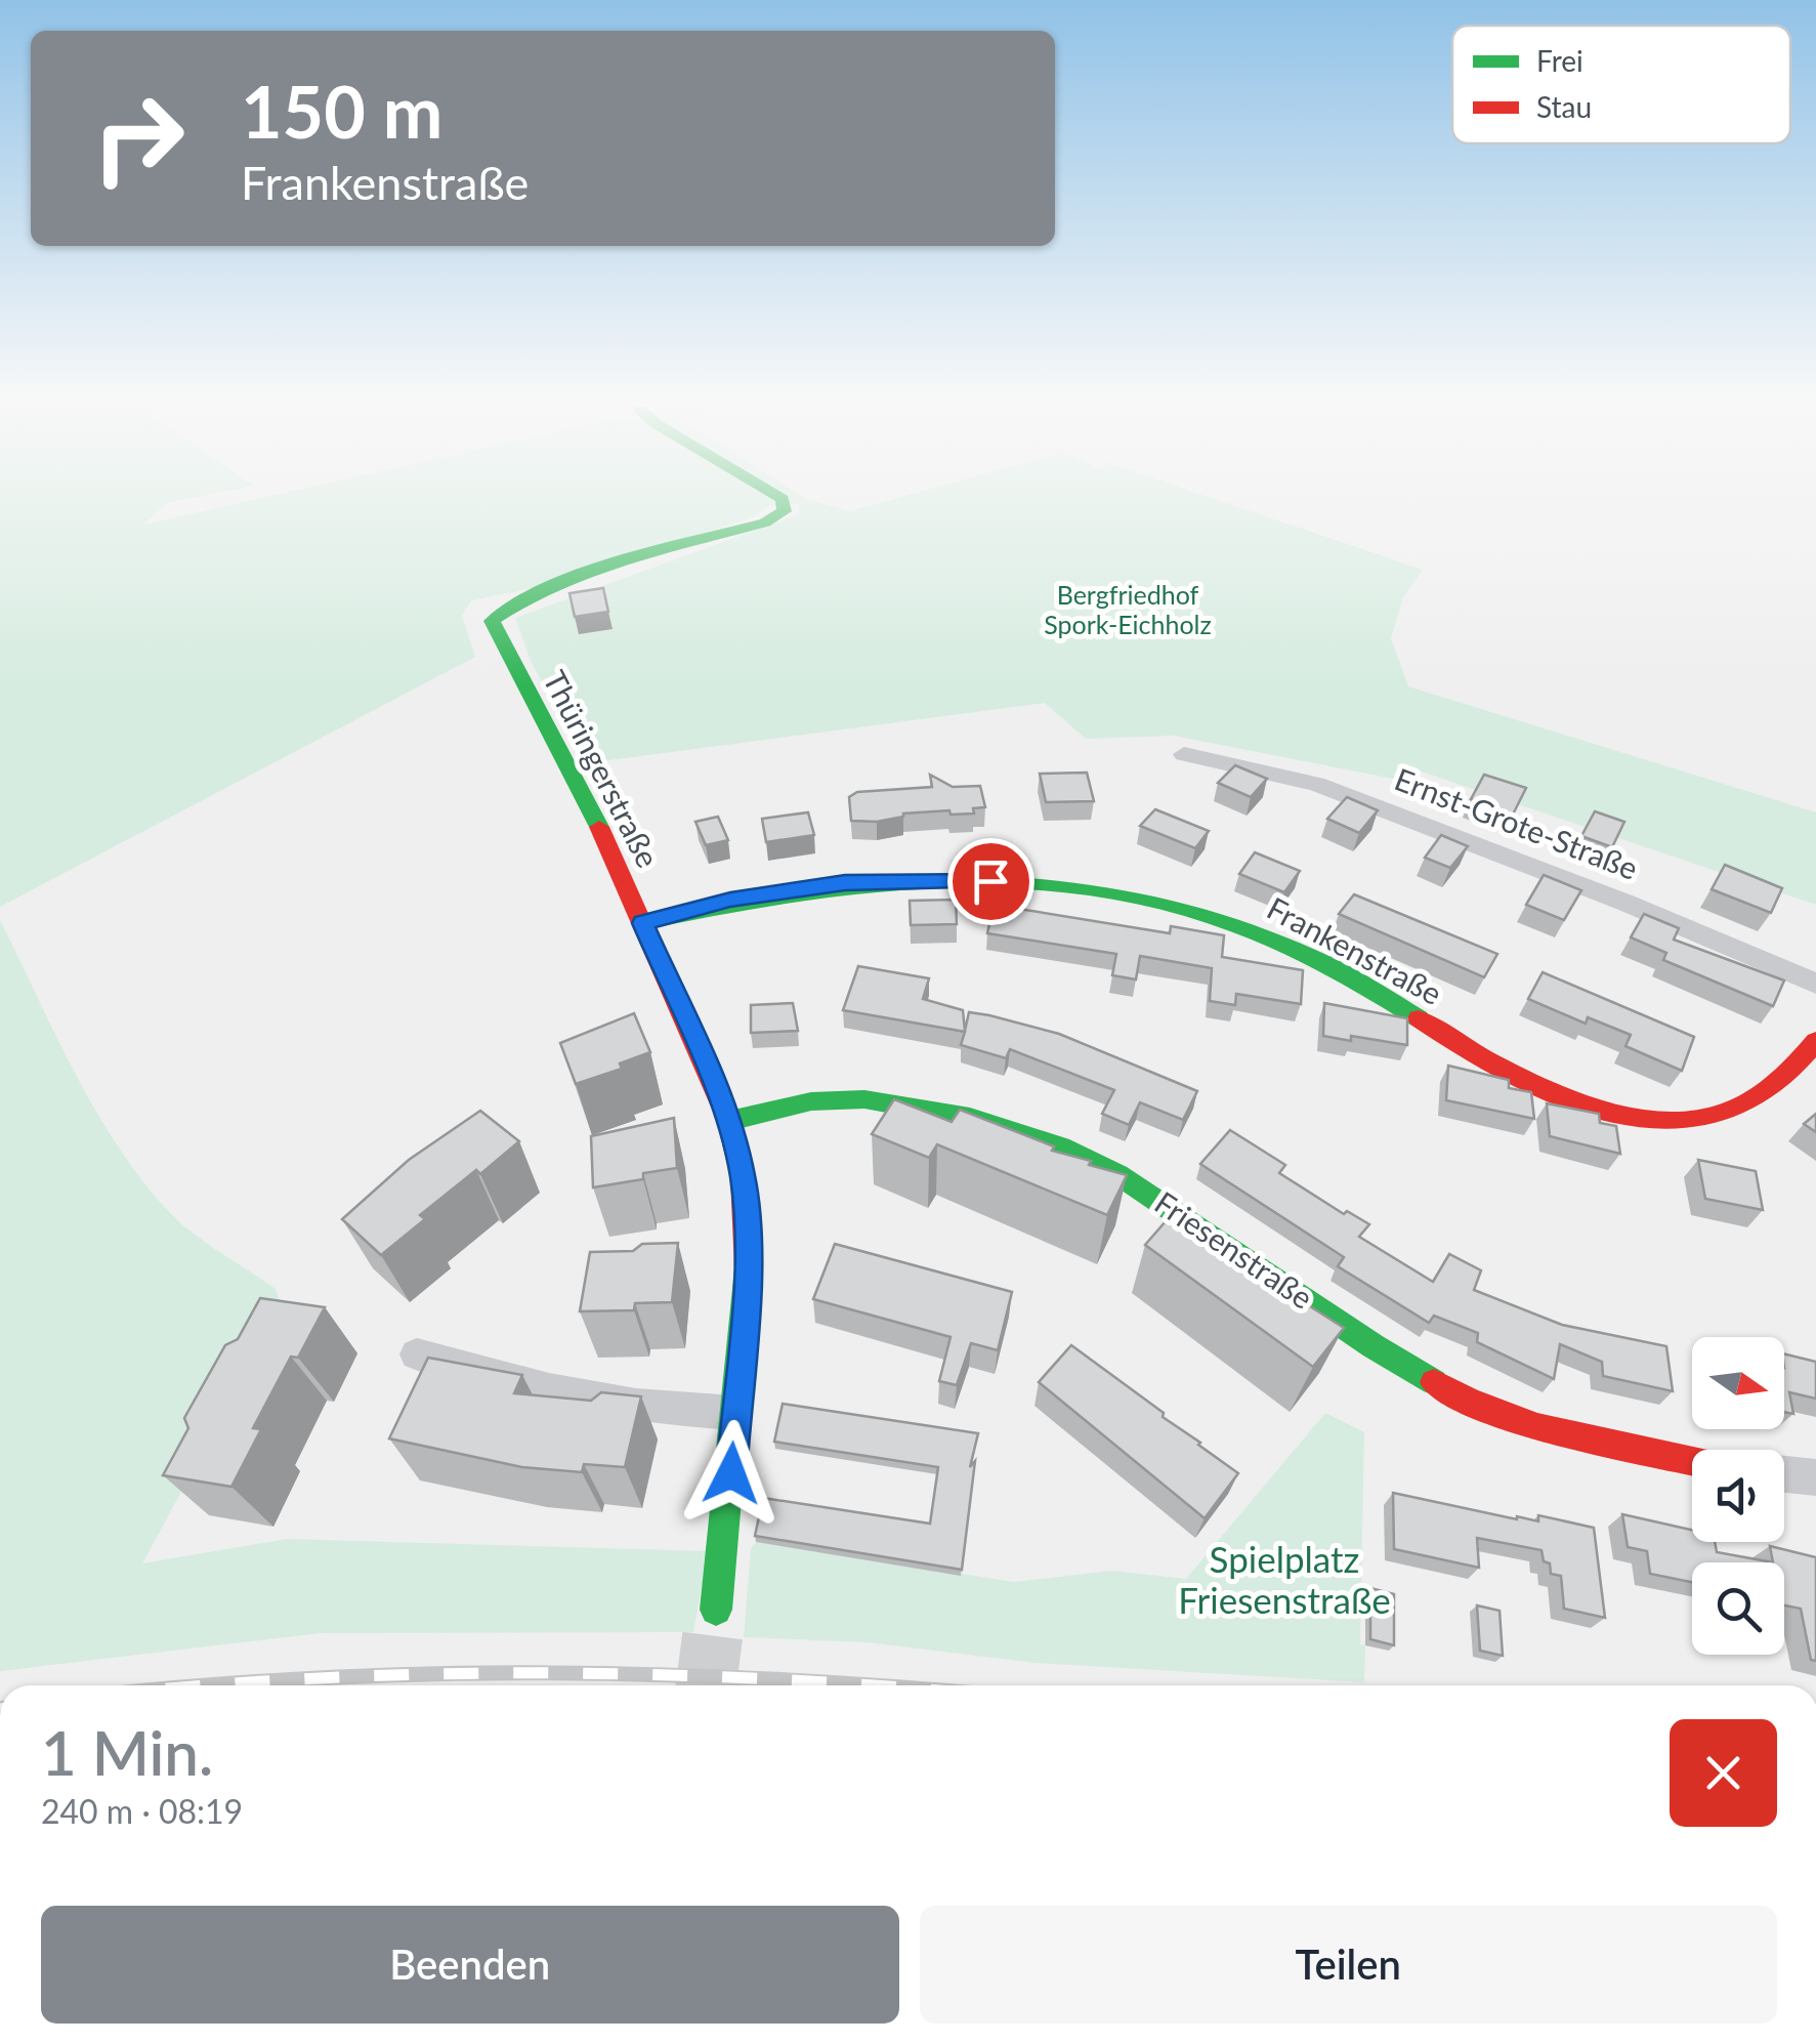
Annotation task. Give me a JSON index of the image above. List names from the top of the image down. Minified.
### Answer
{"streets":{"street":["Thüringerstraße","Ernst-Grote-Straße","Frankenstraße","Friesenstraße"]},"crossings":[["Thüringerstraße","Frankenstraße"],["Thüringerstraße","Friesenstraße"]],"parks":["Bergfriedhof Spork-Eichholz","Spielplatz Friesenstraße"],"legend":["Frei","Stau"],"north":"right","page":{"turn":["150 m","Frankenstraße"],"heading":["1 Min.","240 m · 08:19"],"buttons":["Beenden","Teilen"]}}
